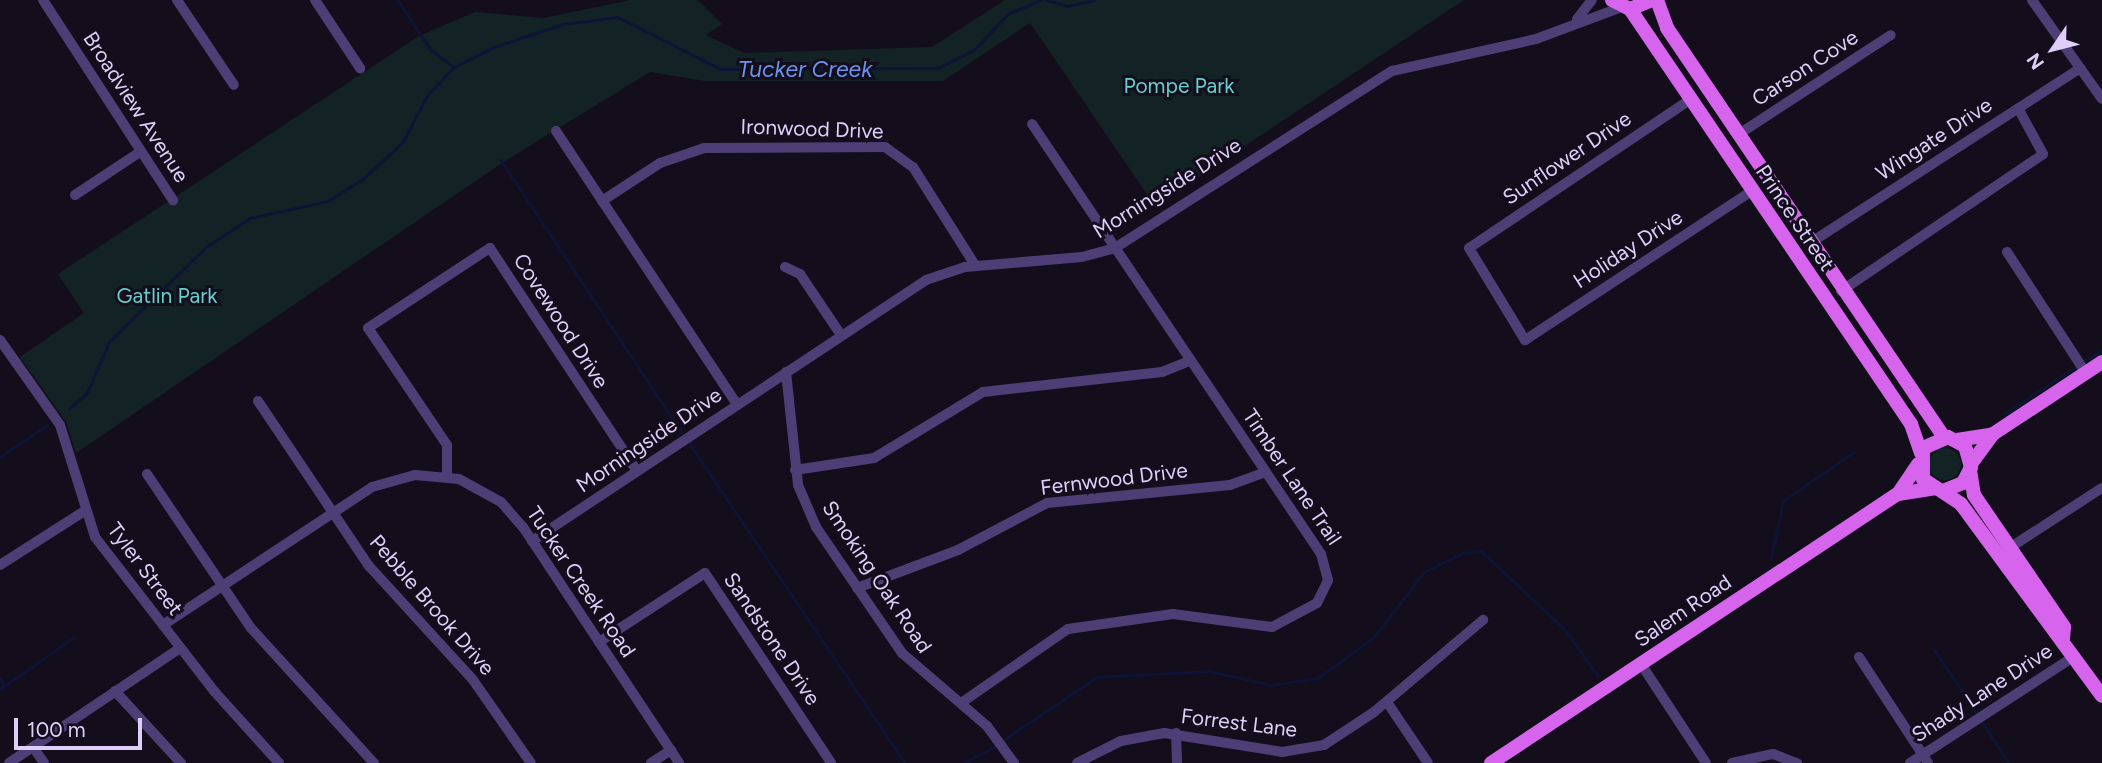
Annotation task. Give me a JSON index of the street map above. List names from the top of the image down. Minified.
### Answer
{"streets":{"main road":["Prince Street","Salem Road"],"street":["Carson Cove","Broadview Avenue","Ironwood Drive","Wingate Drive","Sunflower Drive","Morningside Drive","Holiday Drive","Covewood Drive","Timber Lane Trail","Fernwood Drive","Tyler Street","Smoking Oak Road","Tucker Creek Road","Pebble Brook Drive","Sandstone Drive","Shady Lane Drive","Forrest Lane"]},"crossings":[["Carson Cove","Prince Street"],["Ironwood Drive","Morningside Drive"],["Wingate Drive","Prince Street"],["Sunflower Drive","Prince Street"],["Sunflower Drive","Holiday Drive"],["Morningside Drive","Prince Street"],["Morningside Drive","Covewood Drive"],["Morningside Drive","Timber Lane Trail"],["Morningside Drive","Smoking Oak Road"],["Morningside Drive","Tucker Creek Road"],["Prince Street","Holiday Drive"],["Prince Street","Salem Road"],["Covewood Drive","Tucker Creek Road"],["Timber Lane Trail","Fernwood Drive"],["Timber Lane Trail","Smoking Oak Road"],["Fernwood Drive","Smoking Oak Road"],["Tucker Creek Road","Sandstone Drive"]],"water":["Tucker Creek"],"parks":["Pompe Park","Gatlin Park"],"scale_bar":"100 m","north":"bottom left"}
